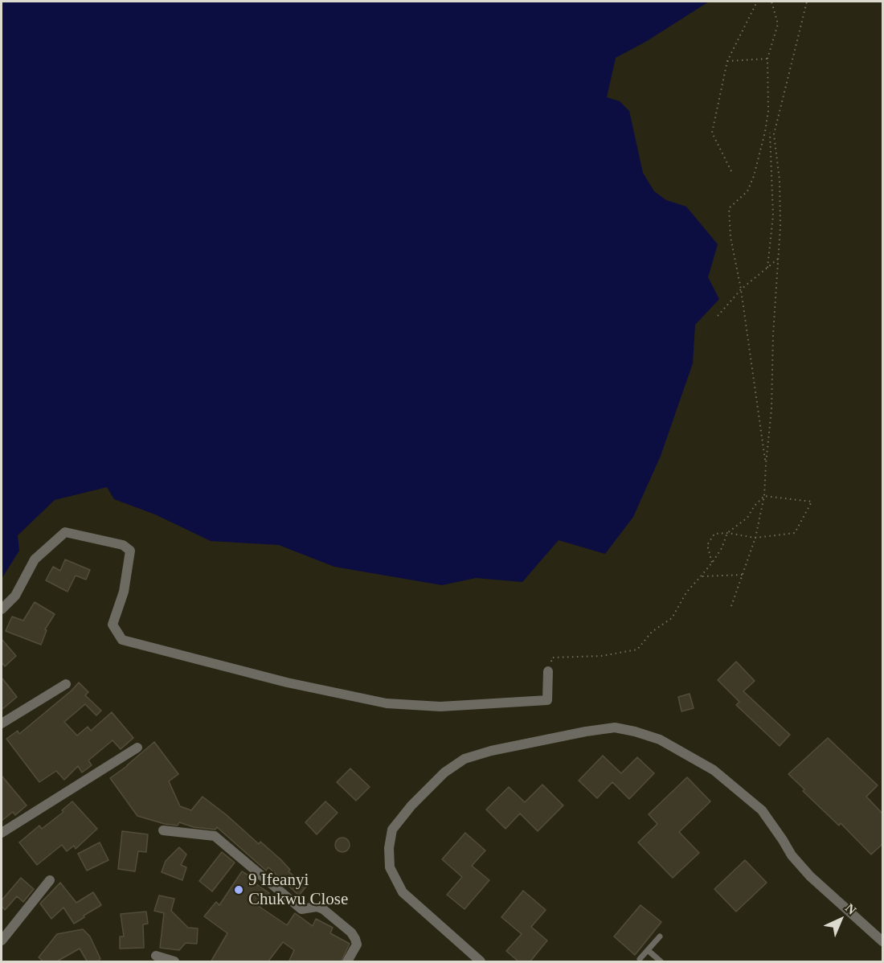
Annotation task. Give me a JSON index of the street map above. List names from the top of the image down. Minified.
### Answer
{"places":["9 Ifeanyi Chukwu Close"],"north":"top right"}
